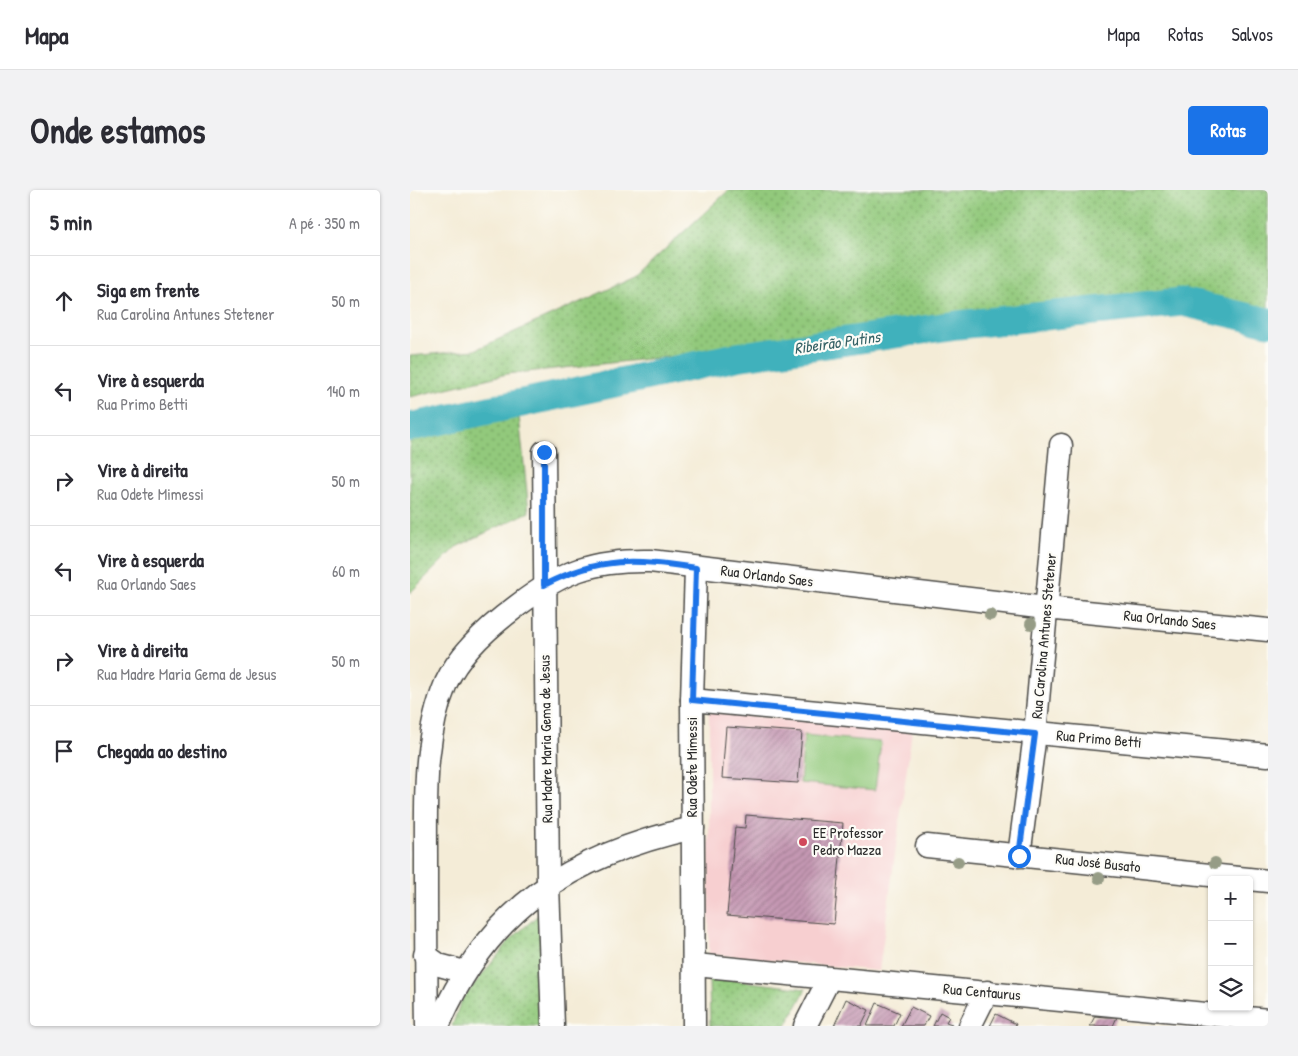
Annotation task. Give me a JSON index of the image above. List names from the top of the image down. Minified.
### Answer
{"streets":{"street":["Rua Orlando Saes","Rua Carolina Antunes Stetener","Rua Madre Maria Gema de Jesus","Rua Primo Betti","Rua Odete Mimessi","Rua José Busato","Rua Centaurus"]},"crossings":[["Rua Orlando Saes","Rua Carolina Antunes Stetener"],["Rua Orlando Saes","Rua Madre Maria Gema de Jesus"],["Rua Orlando Saes","Rua Odete Mimessi"],["Rua Carolina Antunes Stetener","Rua Primo Betti"],["Rua Carolina Antunes Stetener","Rua José Busato"],["Rua Primo Betti","Rua Odete Mimessi"],["Rua Odete Mimessi","Rua Centaurus"]],"water":["Ribeirão Putins"],"places":["EE Professor Pedro Mazza"],"page":{"header":"Mapa","nav":["Mapa","Rotas","Salvos"],"buttons":"Rotas","title":"Onde estamos","heading":["5 min","A pé · 350 m"],"list":[["Siga em frente","Rua Carolina Antunes Stetener","50 m"],["Vire à esquerda","Rua Primo Betti","140 m"],["Vire à direita","Rua Odete Mimessi","50 m"],["Vire à esquerda","Rua Orlando Saes","60 m"],["Vire à direita","Rua Madre Maria Gema de Jesus","50 m"],"Chegada ao destino"],"map_buttons":["+","−"]}}
